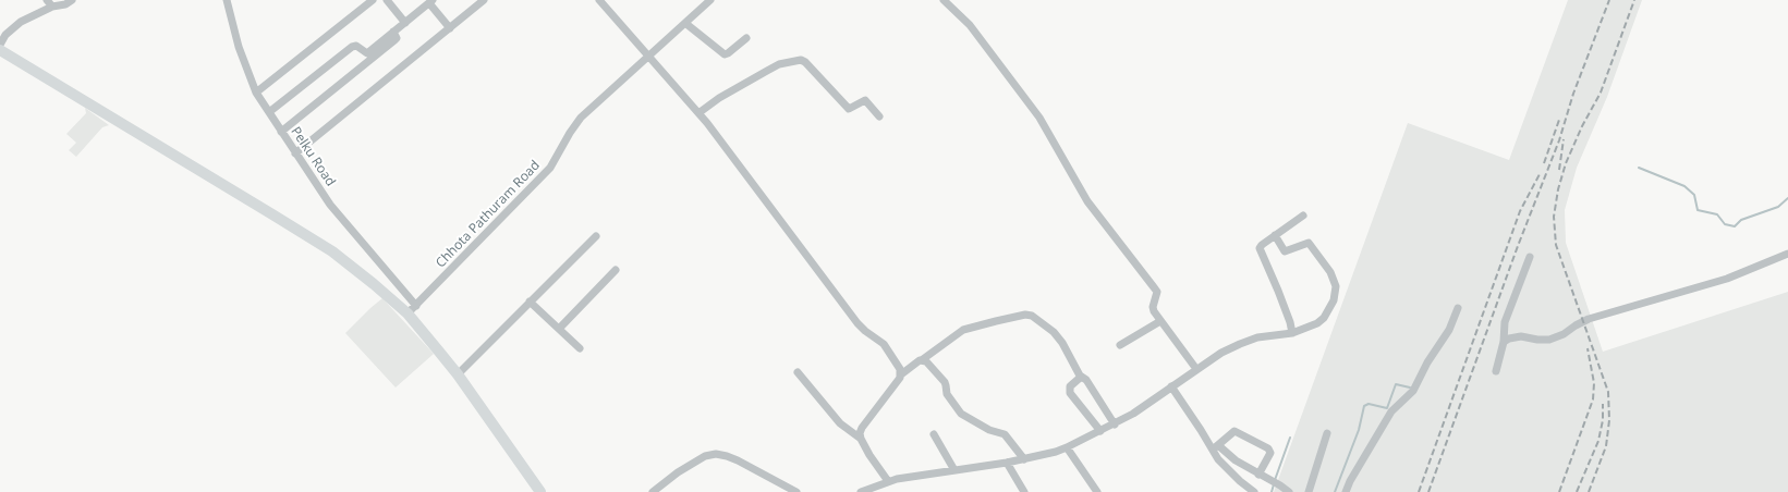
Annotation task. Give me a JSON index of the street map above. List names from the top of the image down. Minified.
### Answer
{"streets":{"street":["Pelku Road","Chhota Pathuram Road"]},"crossings":[["Pelku Road","Chhota Pathuram Road"]]}
